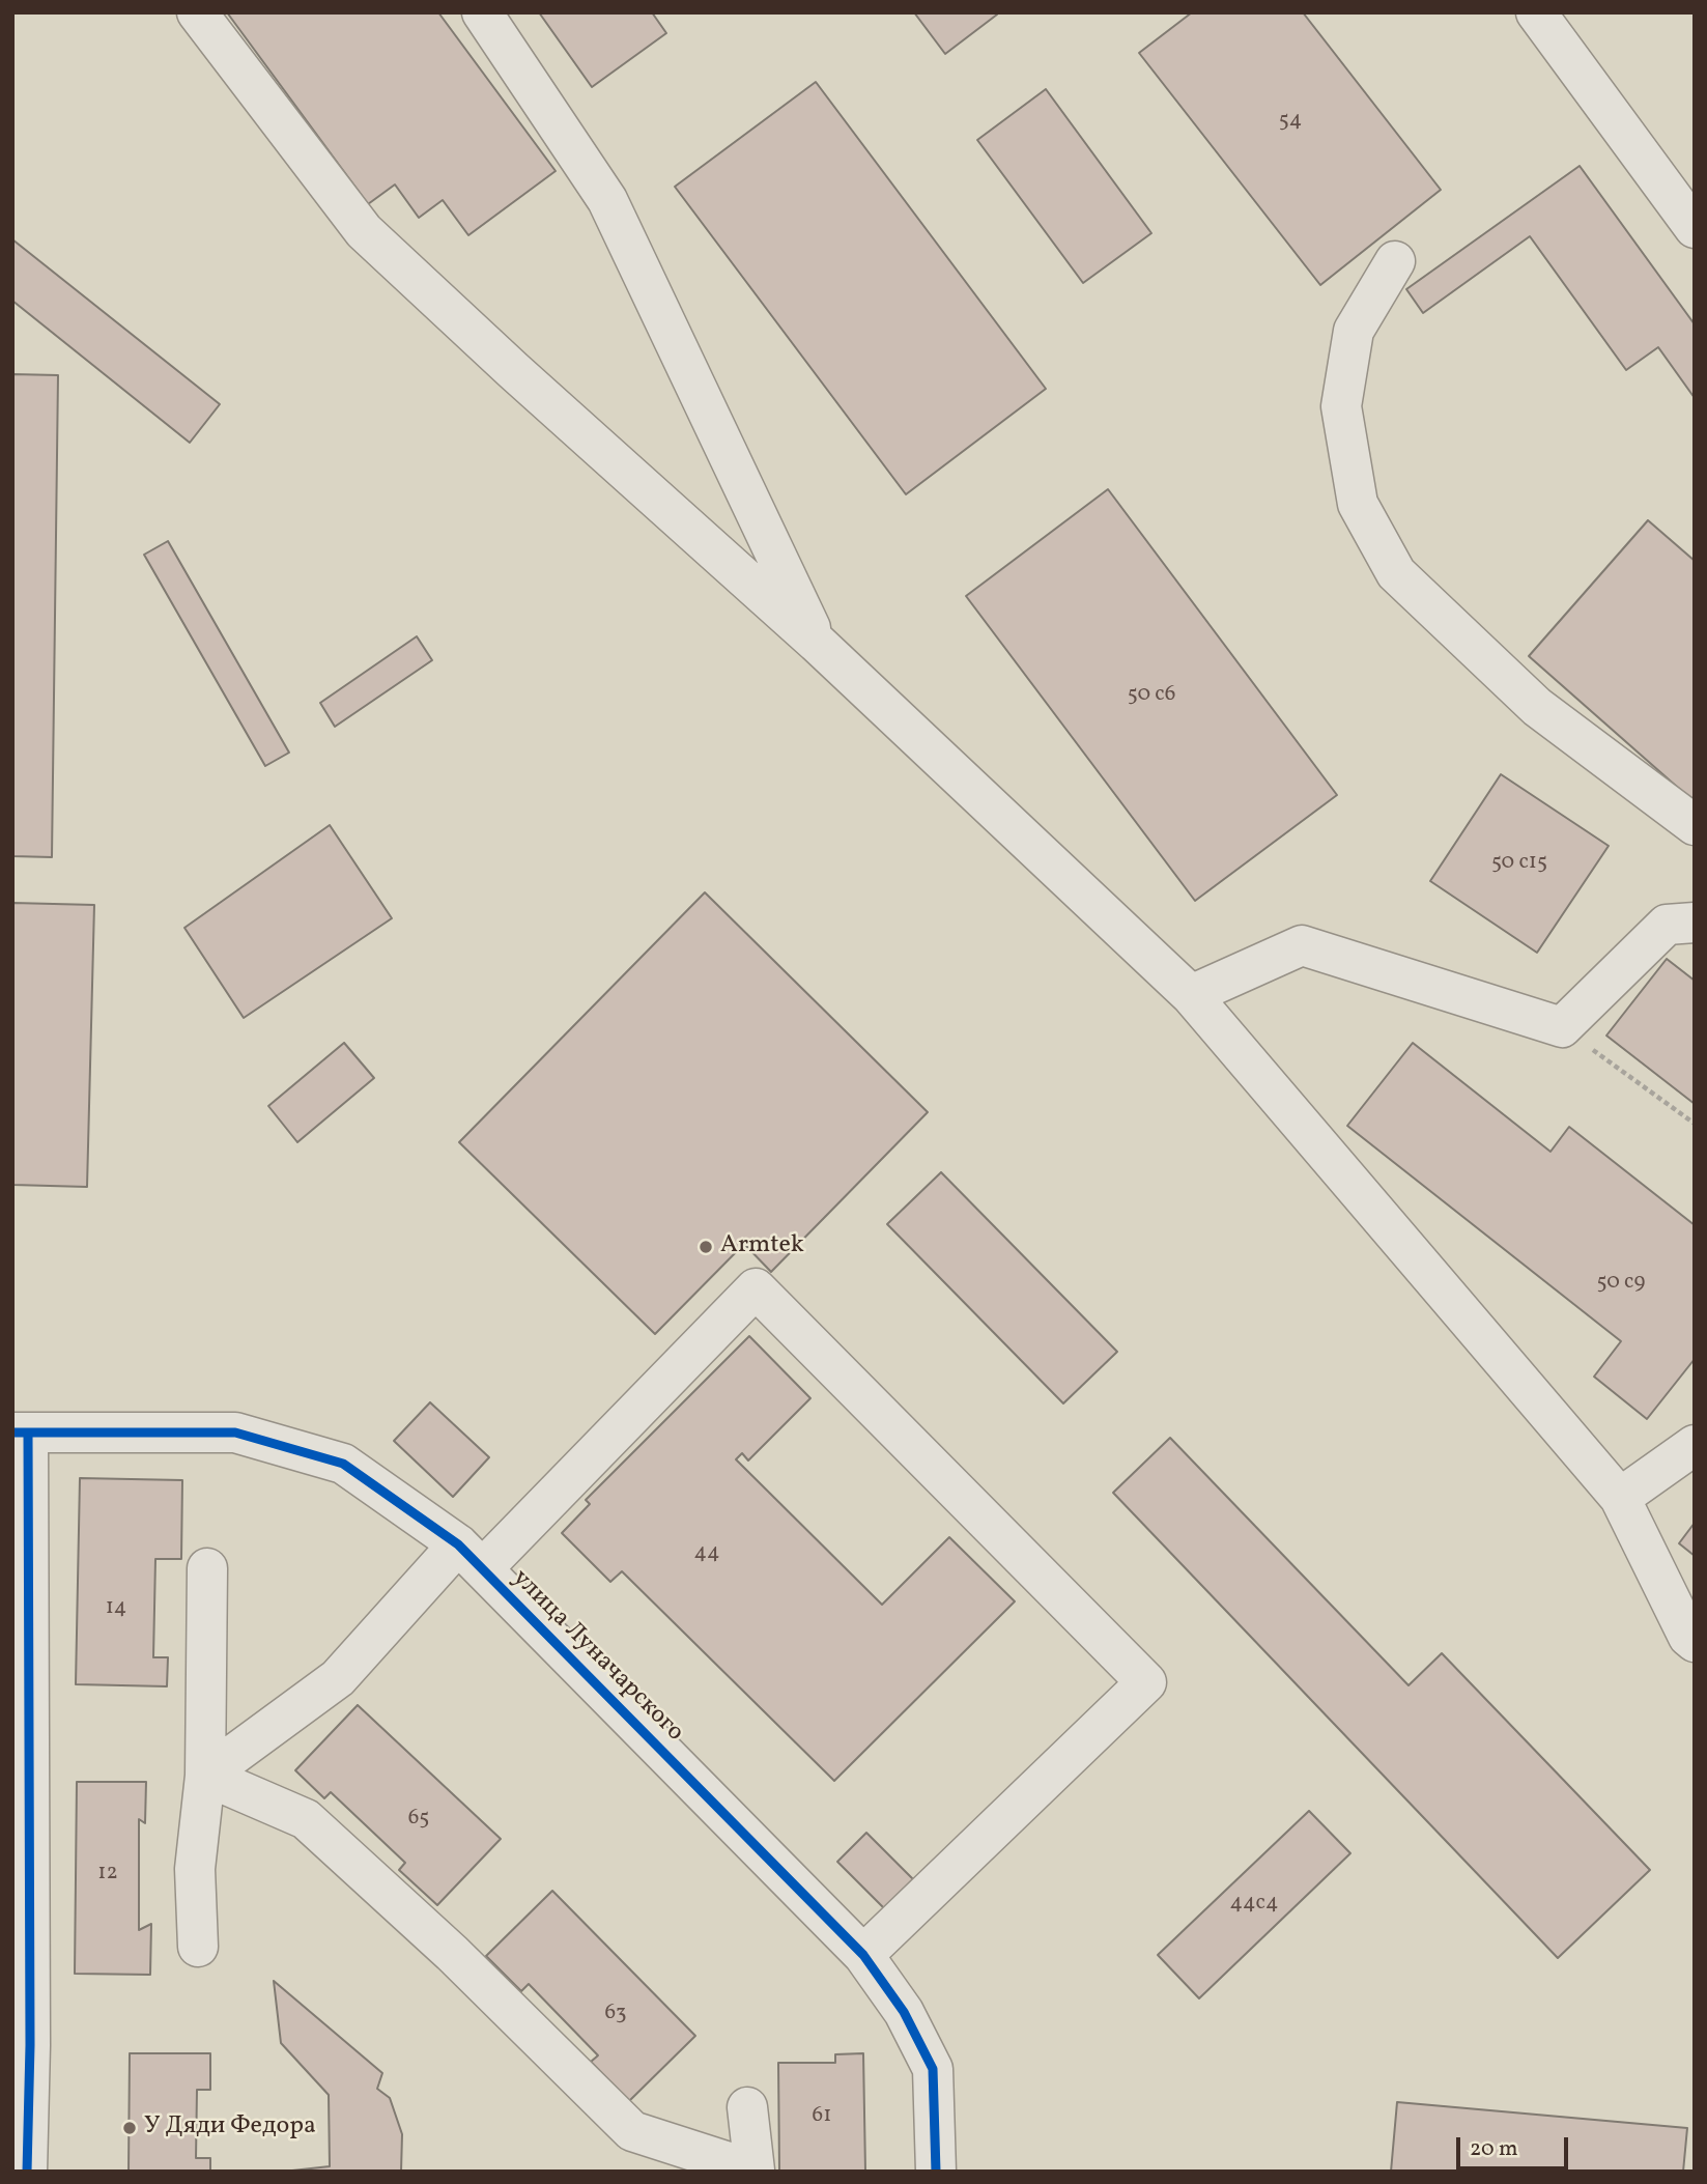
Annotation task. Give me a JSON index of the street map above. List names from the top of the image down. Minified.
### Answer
{"streets":{"street":["улица Луначарского"]},"places":["Armtek","У Дяди Федора"],"house_numbers":["54","50 с6","50 с15","50 с9","44","14","65","12","44с4","63","61"],"scale_bar":"20 m"}
